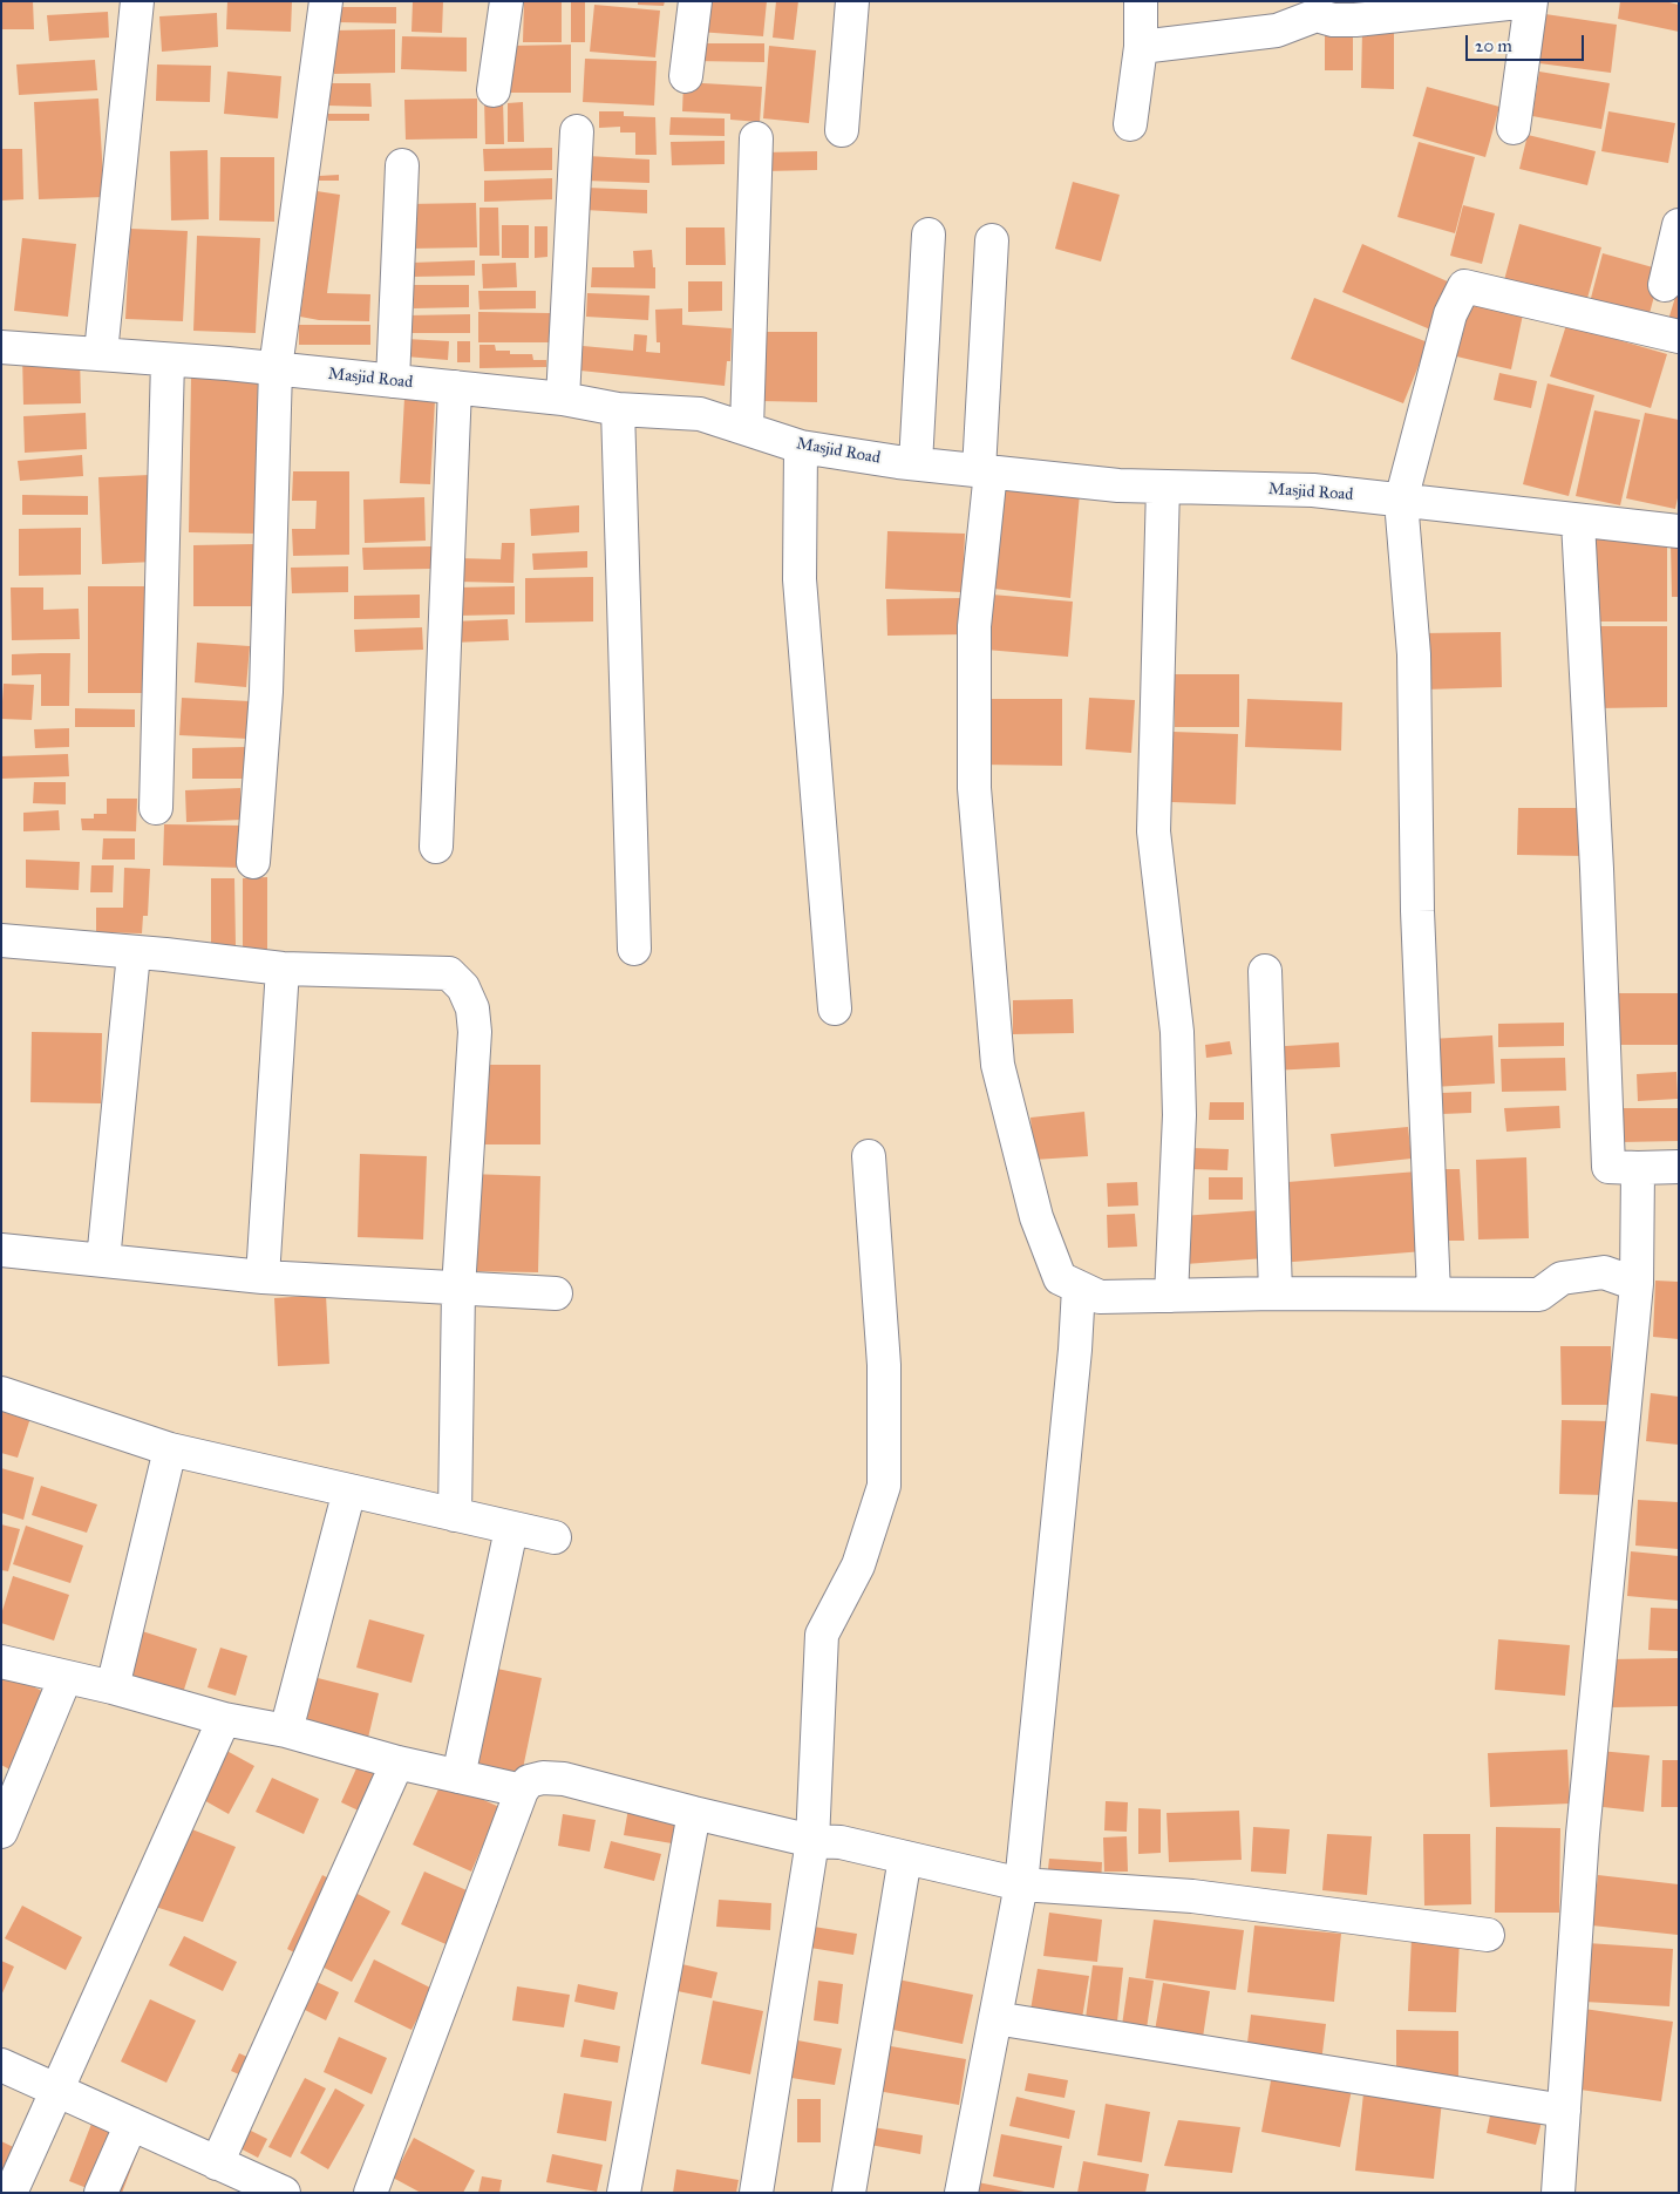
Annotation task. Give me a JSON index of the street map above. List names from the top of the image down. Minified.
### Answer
{"streets":{"street":["Masjid Road"]},"scale_bar":"20 m"}
